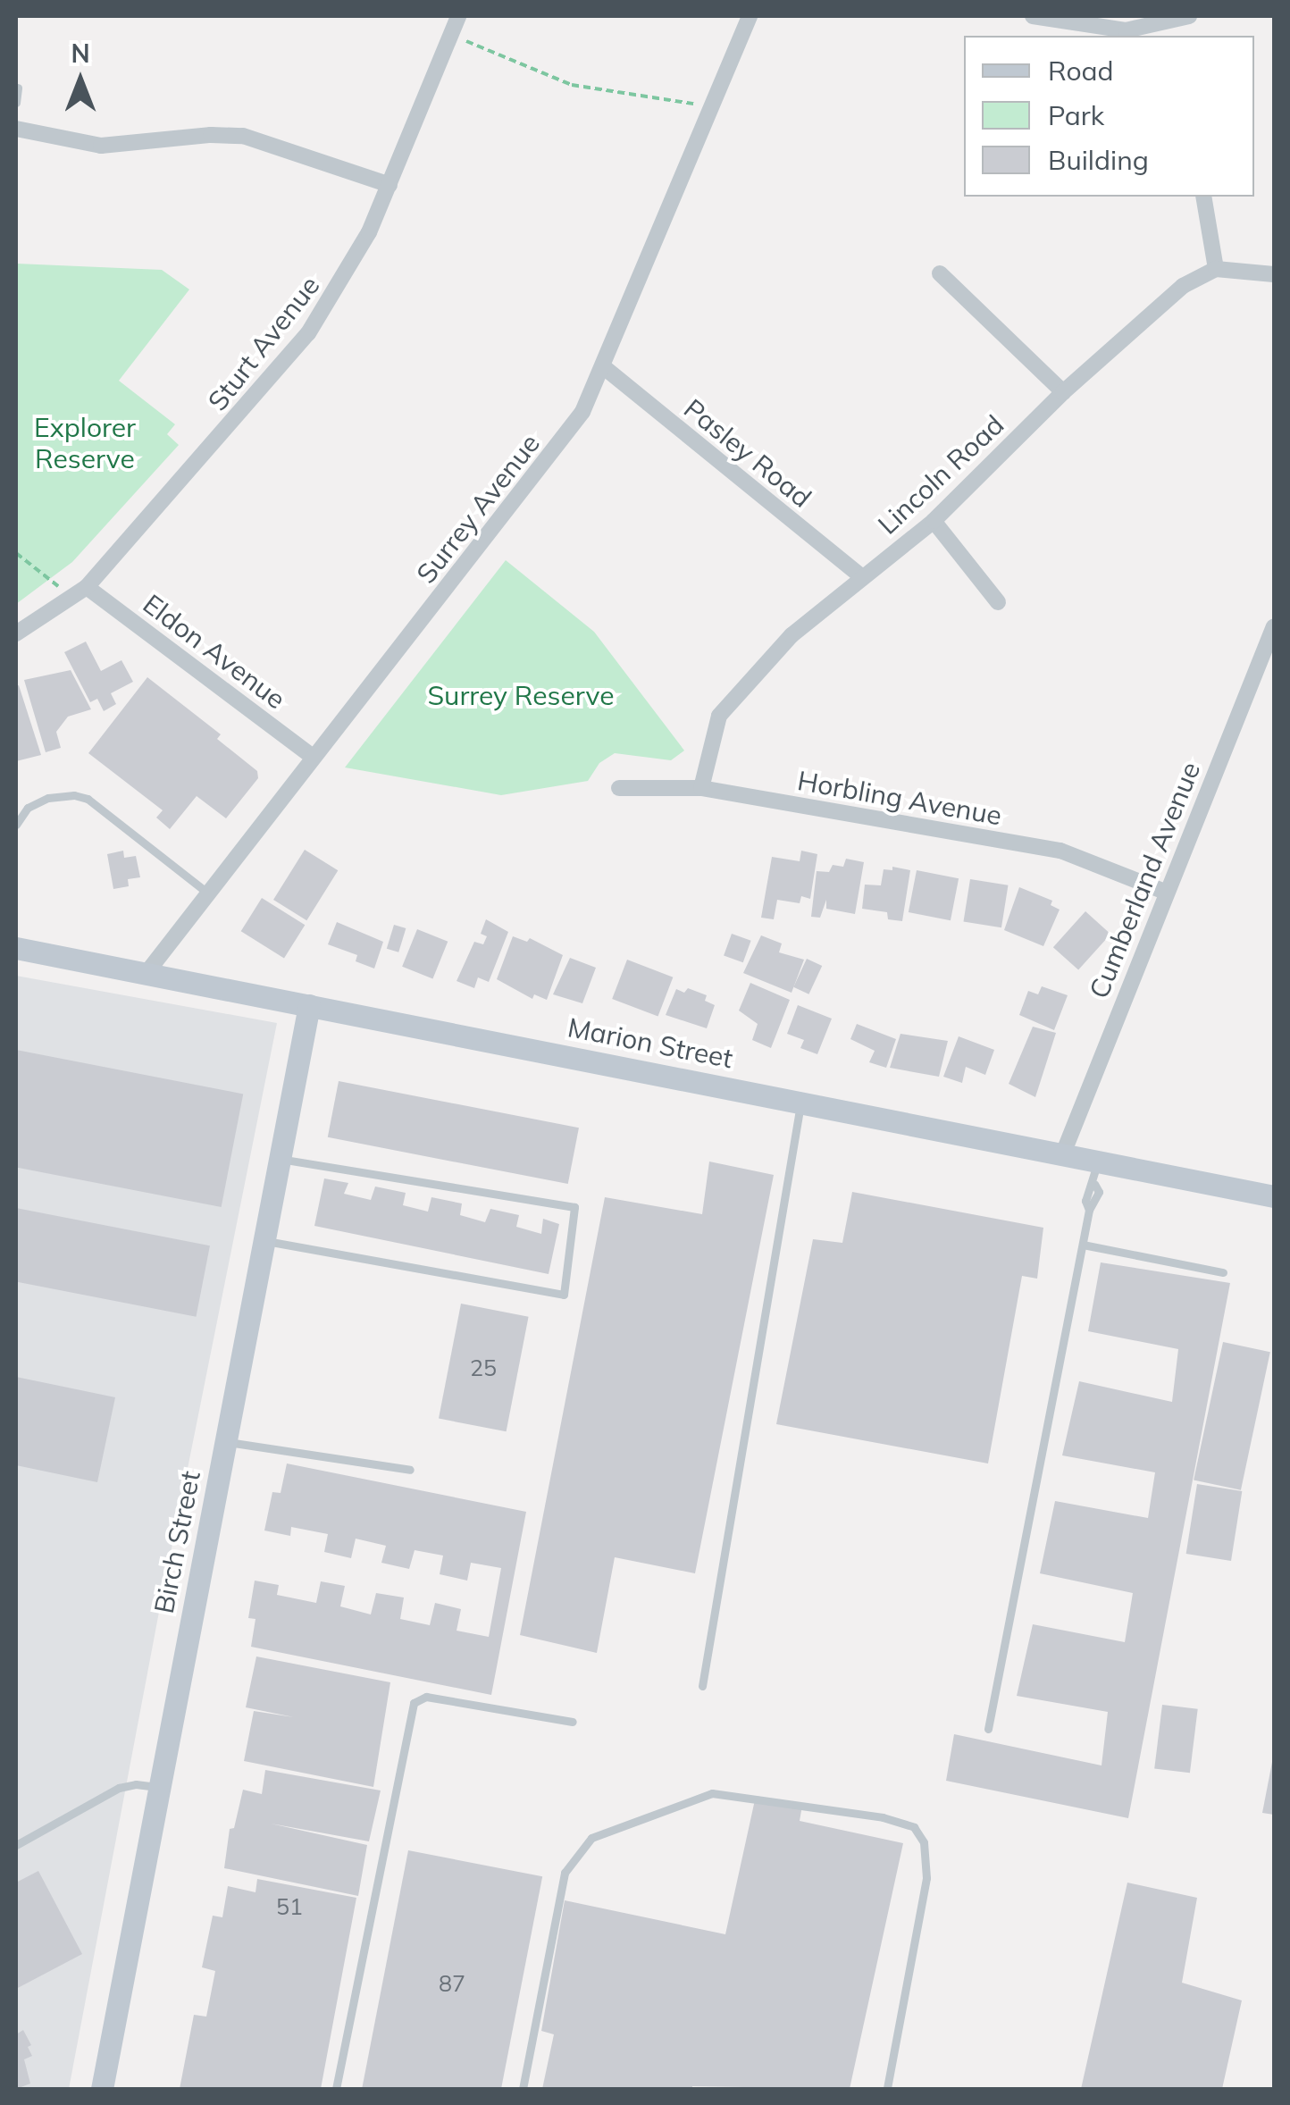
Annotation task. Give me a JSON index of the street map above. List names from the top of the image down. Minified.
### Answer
{"streets":{"main road":["Marion Street","Birch Street"],"street":["Sturt Avenue","Pasley Road","Lincoln Road","Surrey Avenue","Eldon Avenue","Horbling Avenue","Cumberland Avenue"]},"crossings":[["Sturt Avenue","Eldon Avenue"],["Pasley Road","Lincoln Road"],["Pasley Road","Surrey Avenue"],["Lincoln Road","Horbling Avenue"],["Surrey Avenue","Eldon Avenue"],["Surrey Avenue","Marion Street"],["Horbling Avenue","Cumberland Avenue"],["Cumberland Avenue","Marion Street"],["Marion Street","Birch Street"]],"parks":["Explorer Reserve","Surrey Reserve"],"house_numbers":["25","51","87"],"legend":["Road","Park","Building"],"north":"top"}
